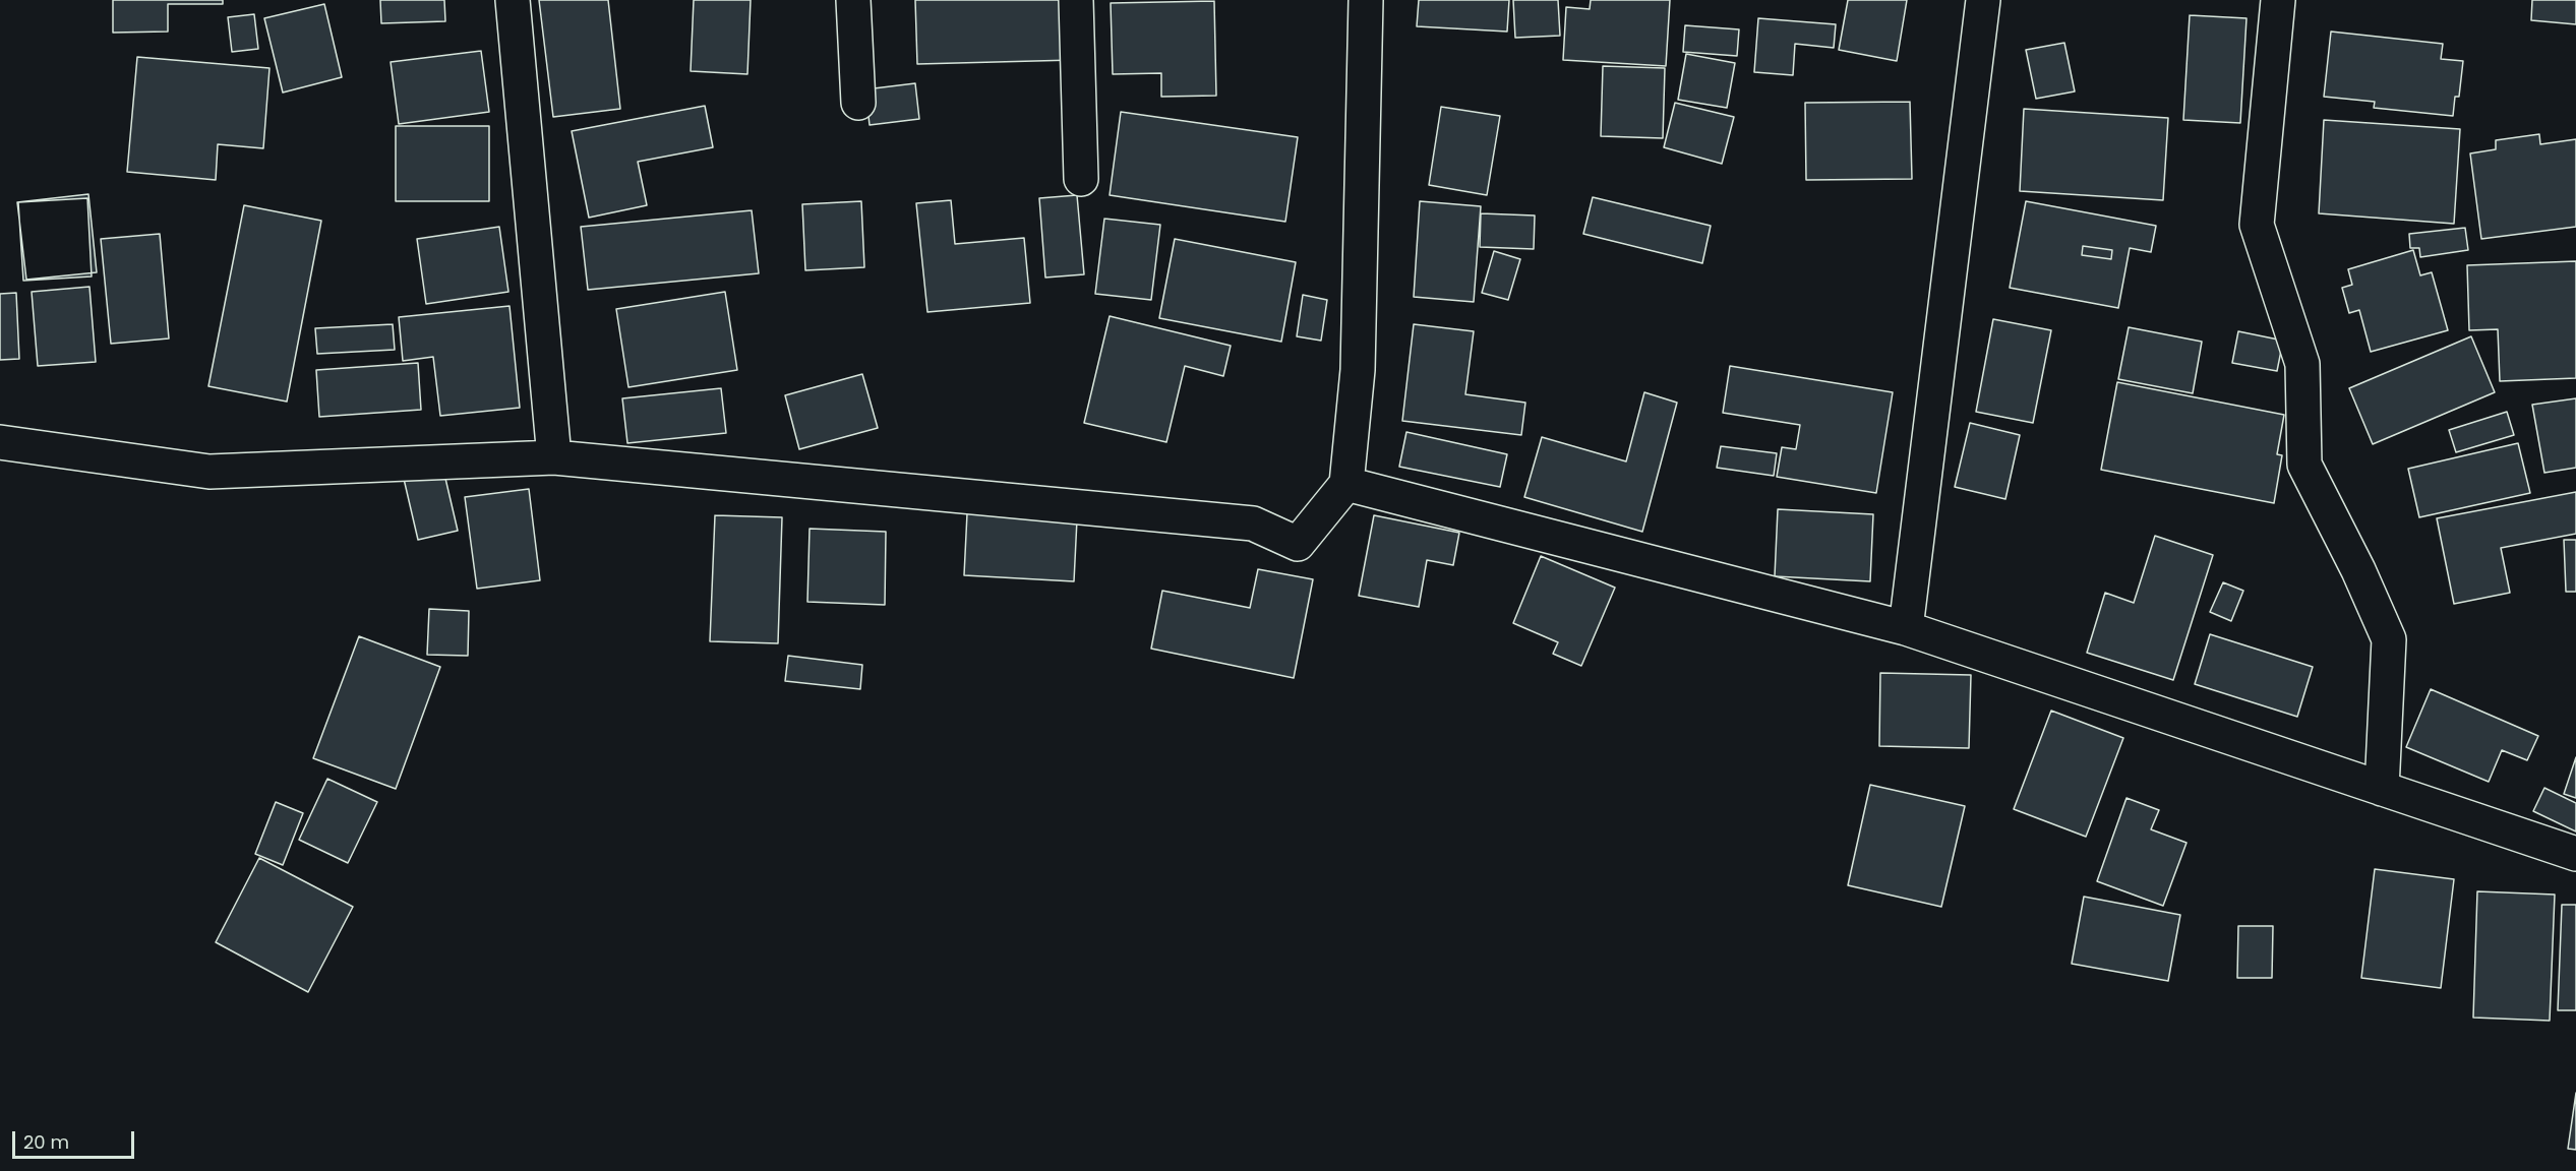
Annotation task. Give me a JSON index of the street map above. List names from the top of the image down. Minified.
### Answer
{"scale_bar":"20 m"}
